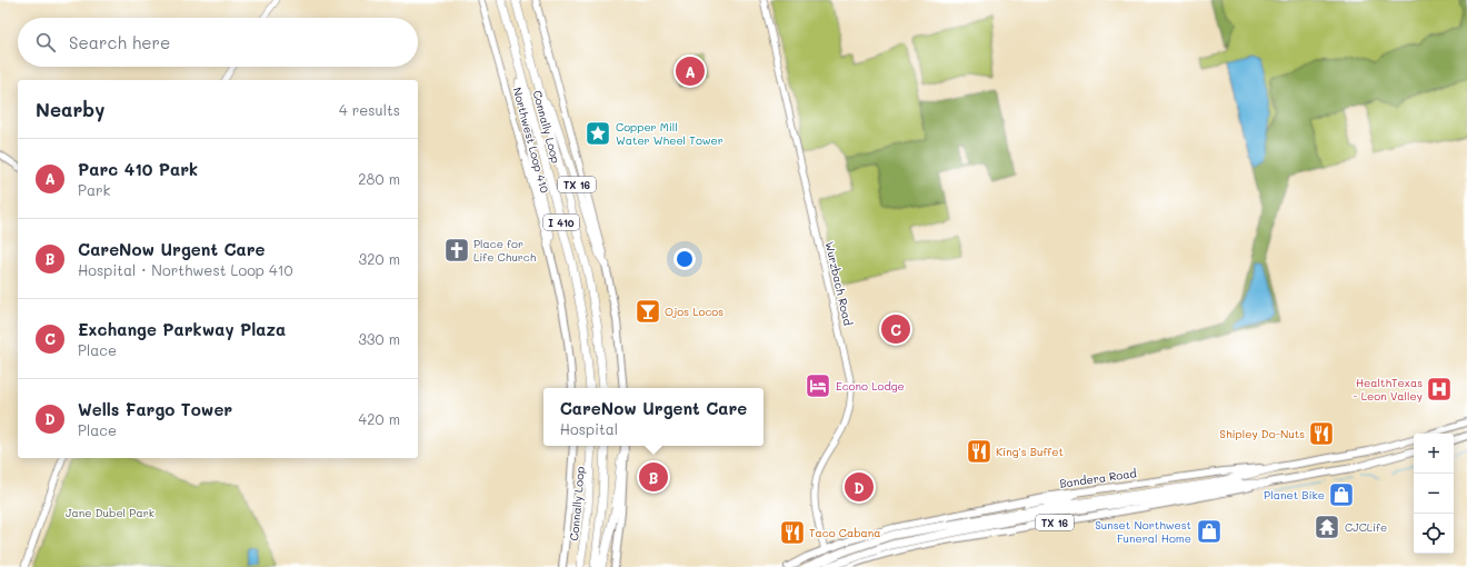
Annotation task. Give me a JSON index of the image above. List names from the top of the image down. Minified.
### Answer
{"streets":{"highway":["Connally Loop","TX 16","I 410"],"main road":["Northwest Loop 410","Wurzbach Road","Bandera Road"]},"crossings":[["Connally Loop","TX 16"],["Wurzbach Road","Bandera Road"]],"parks":["Jane Dubel Park"],"places":{"place":["Copper Mill Water Wheel Tower"],"church":["Place for Life Church"],"bar":["Ojos Locos"],"hotel":["Econo Lodge"],"hospital":["HealthTexas - Leon Valley"],"restaurant":["Shipley Do-Nuts","King's Buffet","Taco Cabana"],"shop":["Planet Bike","Sunset Northwest Funeral Home"],"temple":["CJCLife"]},"page":{"search":"Search here","pins":["A","C","B","D"],"heading":["Nearby","4 results"],"list":[{"mark":"A","name":"Parc 410 Park","note":"Park","value":"280 m"},{"mark":"B","name":"CareNow Urgent Care","note":"Hospital · Northwest Loop 410","value":"320 m"},{"mark":"C","name":"Exchange Parkway Plaza","note":"Place","value":"330 m"},{"mark":"D","name":"Wells Fargo Tower","note":"Place","value":"420 m"}],"popup":["CareNow Urgent Care","Hospital"],"map_buttons":["+","−"]}}
